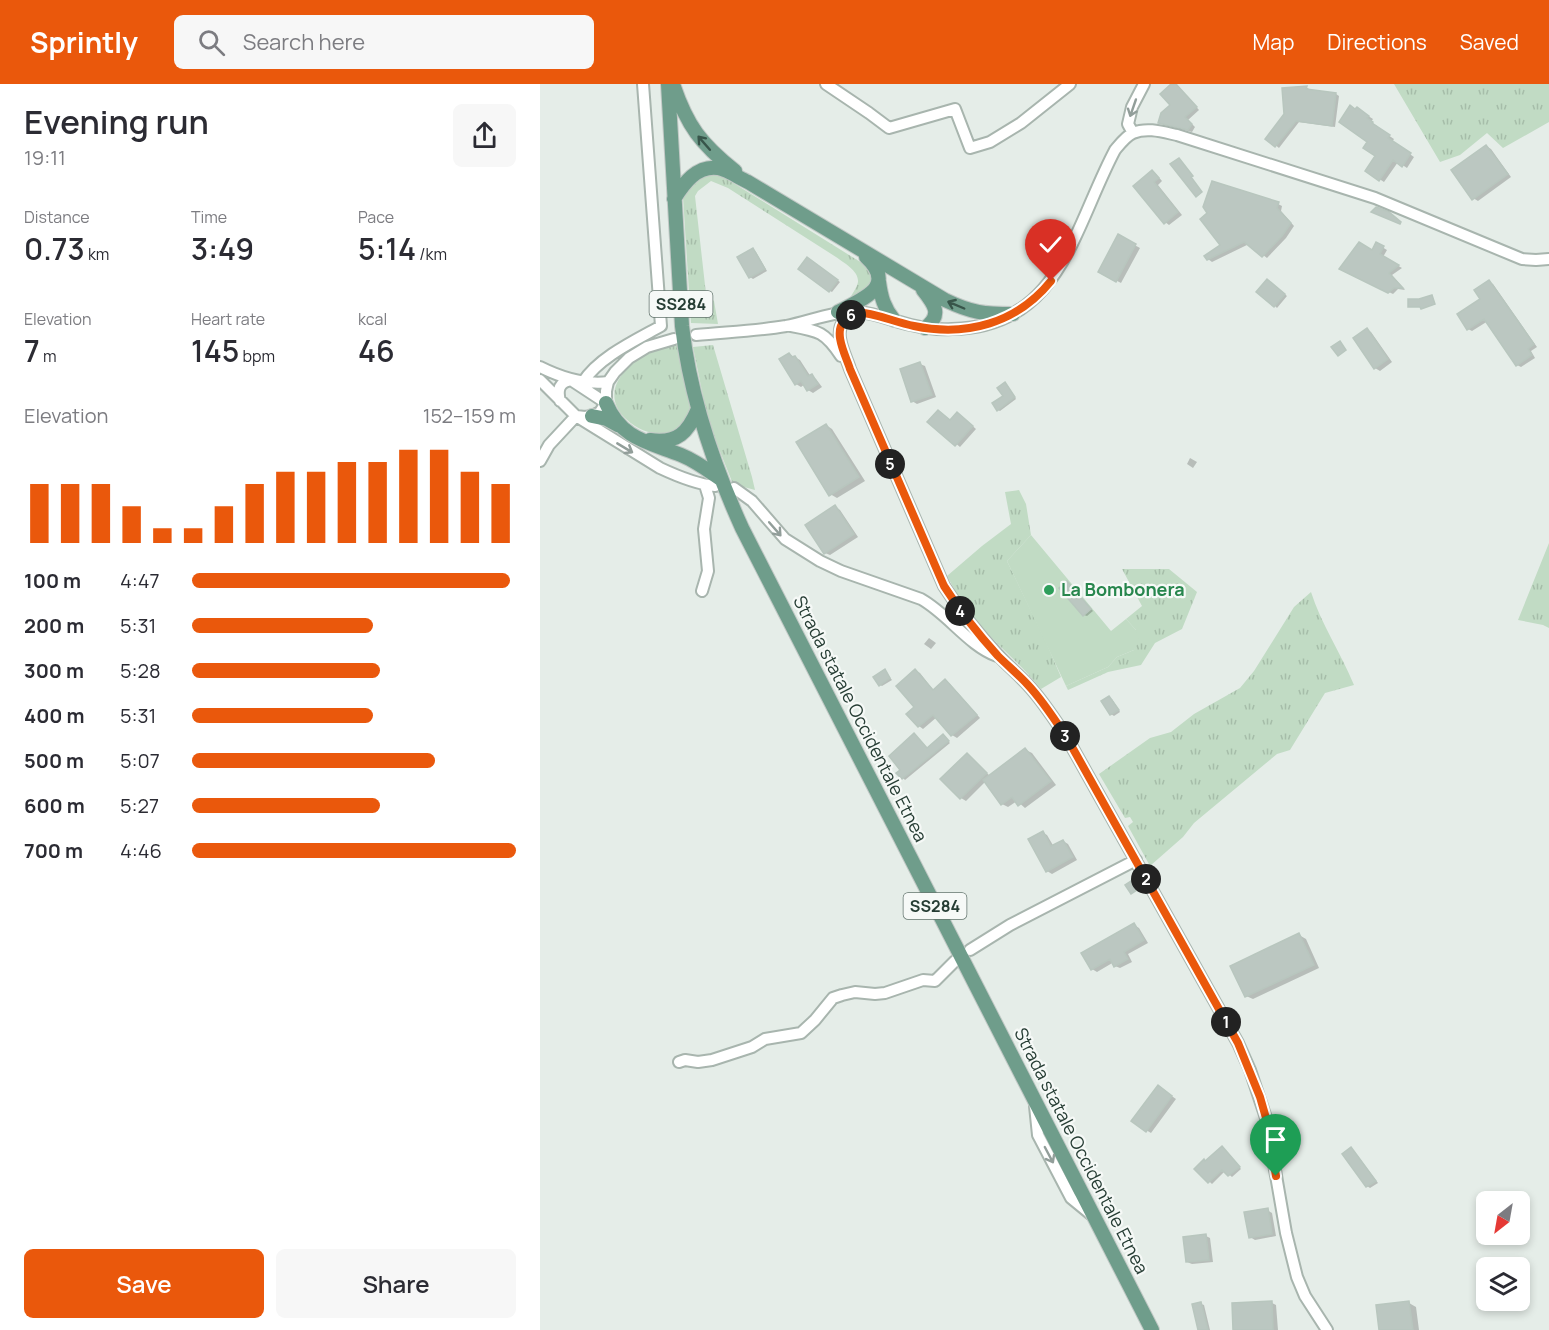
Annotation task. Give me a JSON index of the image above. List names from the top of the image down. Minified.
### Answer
{"streets":{"main road":["SS284","Strada statale Occidentale Etnea"]},"places":["La Bombonera"],"north":"bottom left","page":{"header":"Sprintly","search":"Search here","nav":["Map","Directions","Saved"],"heading":["Evening run","19:11"],"stats":[["Distance","0.73 km"],["Time","3:49"],["Pace","5:14 /km"],["Elevation","7 m"],["Heart rate","145 bpm"],["kcal","46"]],"pins":["6","5","4","3","2","1"],"chart":["Elevation","152–159 m"],"list":[{"name":"100 m","note":"4:47"},{"name":"200 m","note":"5:31"},{"name":"300 m","note":"5:28"},{"name":"400 m","note":"5:31"},{"name":"500 m","note":"5:07"},{"name":"600 m","note":"5:27"},{"name":"700 m","note":"4:46"}],"buttons":["Save","Share"]}}
